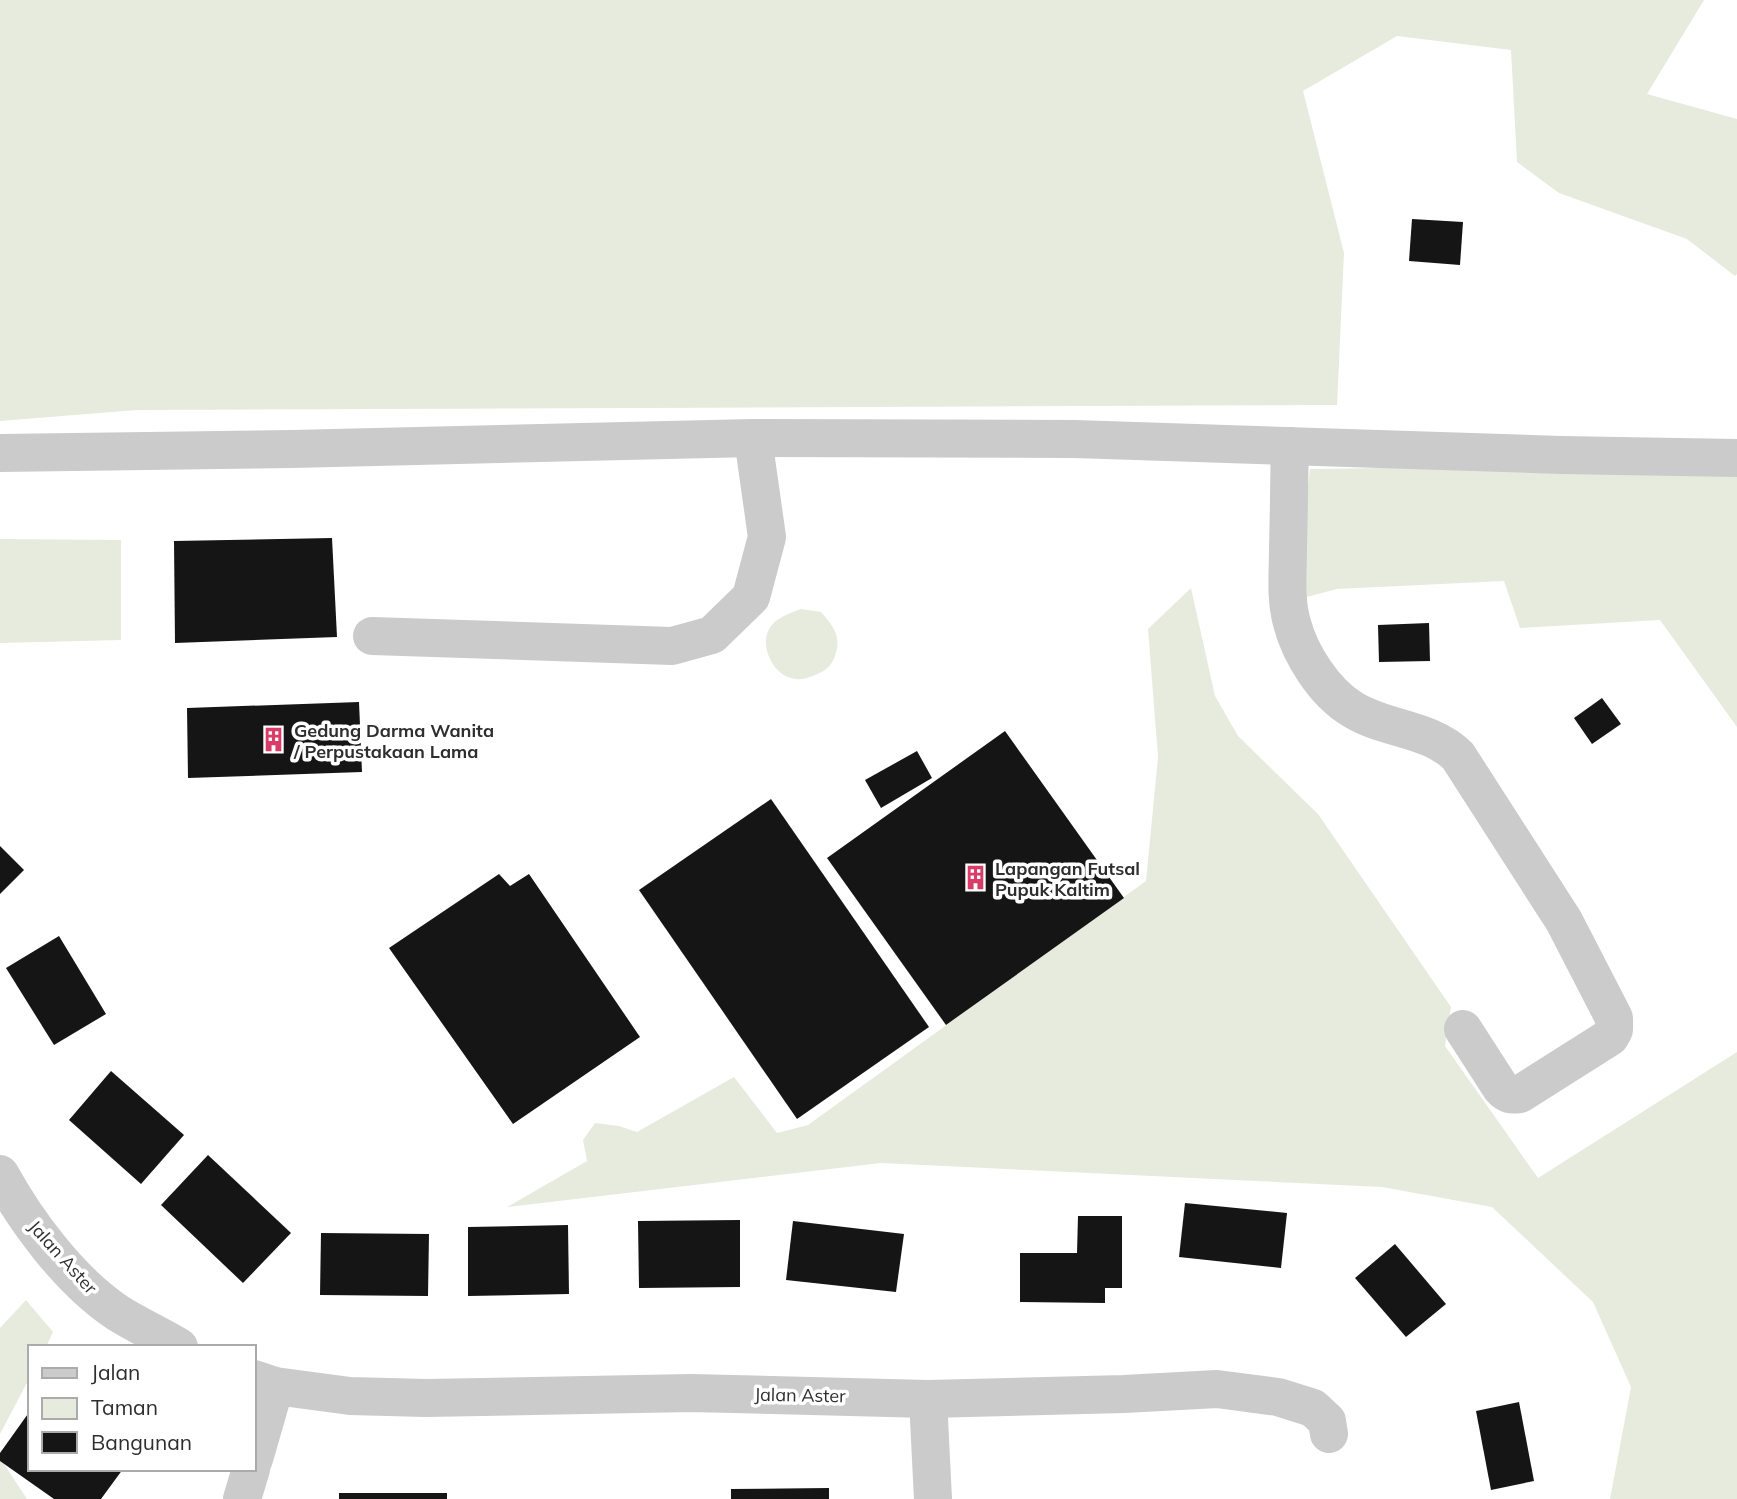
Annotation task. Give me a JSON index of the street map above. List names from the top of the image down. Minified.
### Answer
{"streets":{"street":["Jalan Aster"]},"places":{"building":["Gedung Darma Wanita / Perpustakaan Lama","Lapangan Futsal Pupuk Kaltim"]},"legend":["Jalan","Taman","Bangunan"]}
